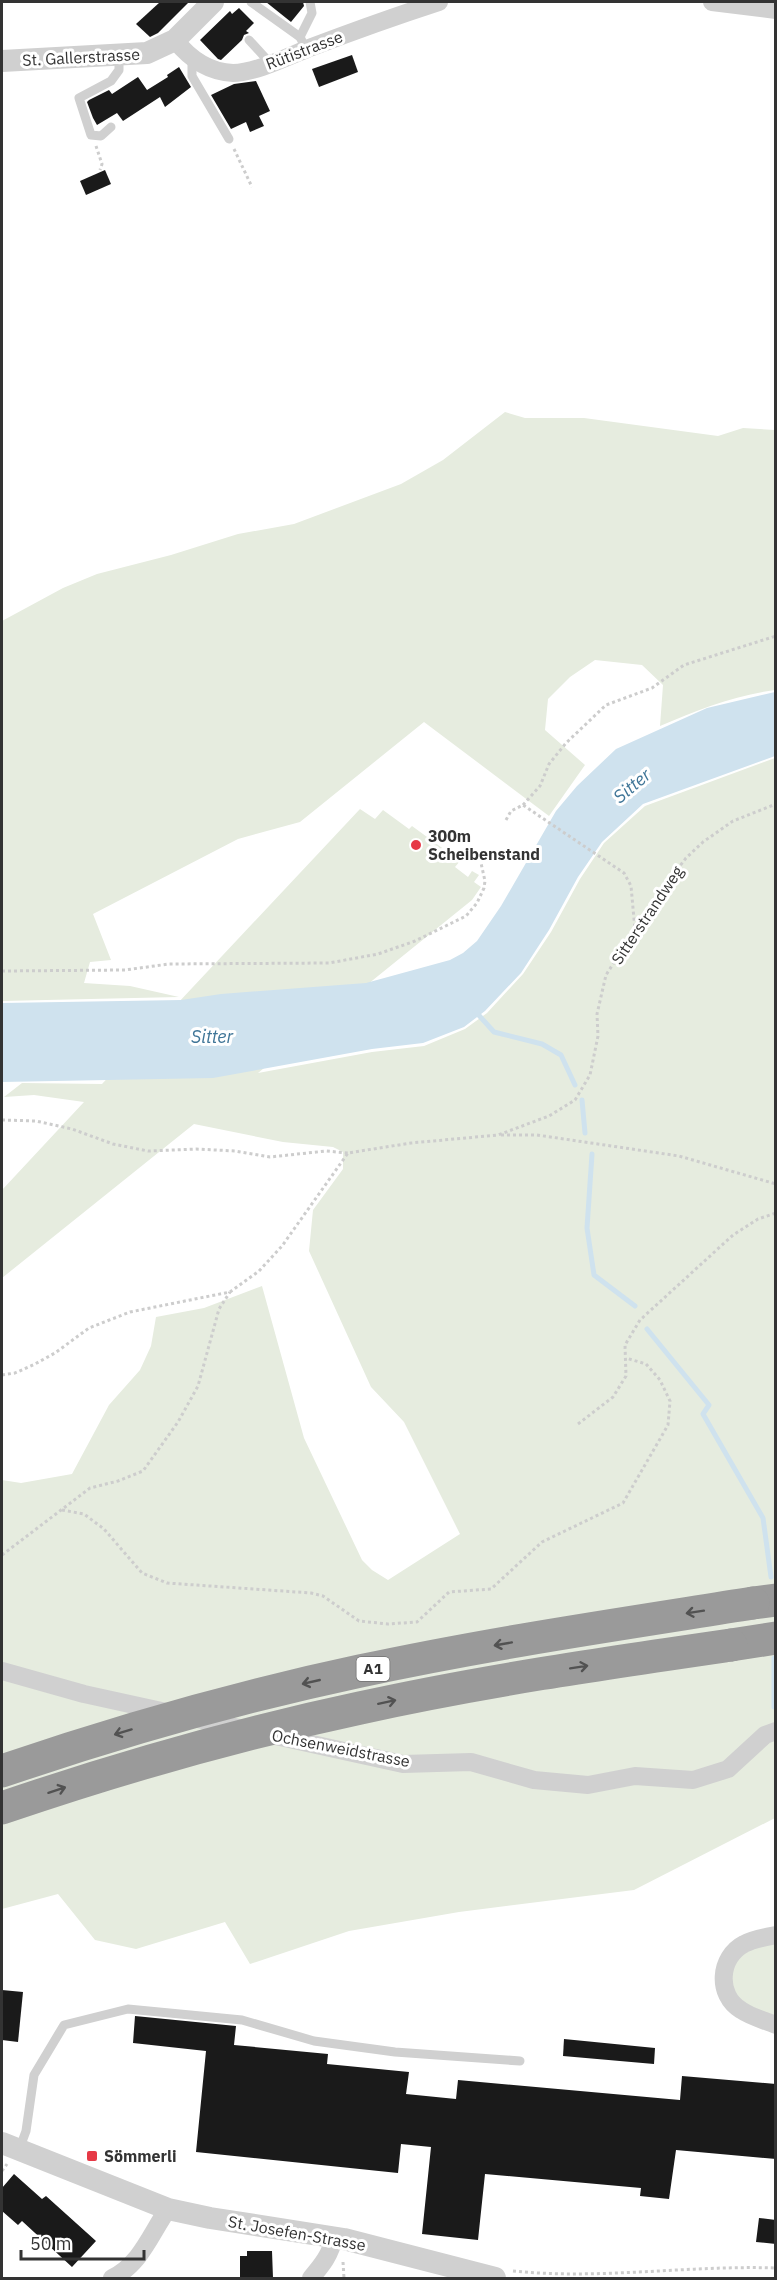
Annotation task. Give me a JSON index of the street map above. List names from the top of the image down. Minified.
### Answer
{"streets":{"highway":["A1"],"street":["Rütistrasse","St. Gallerstrasse","Ochsenweidstrasse","St. Josefen-Strasse"],"path":["Sitterstrandweg"]},"crossings":[["Rütistrasse","St. Gallerstrasse"]],"water":["Sitter"],"places":{"other":["300m Scheibenstand"],"transit":["Sömmerli"]},"scale_bar":"50 m"}
